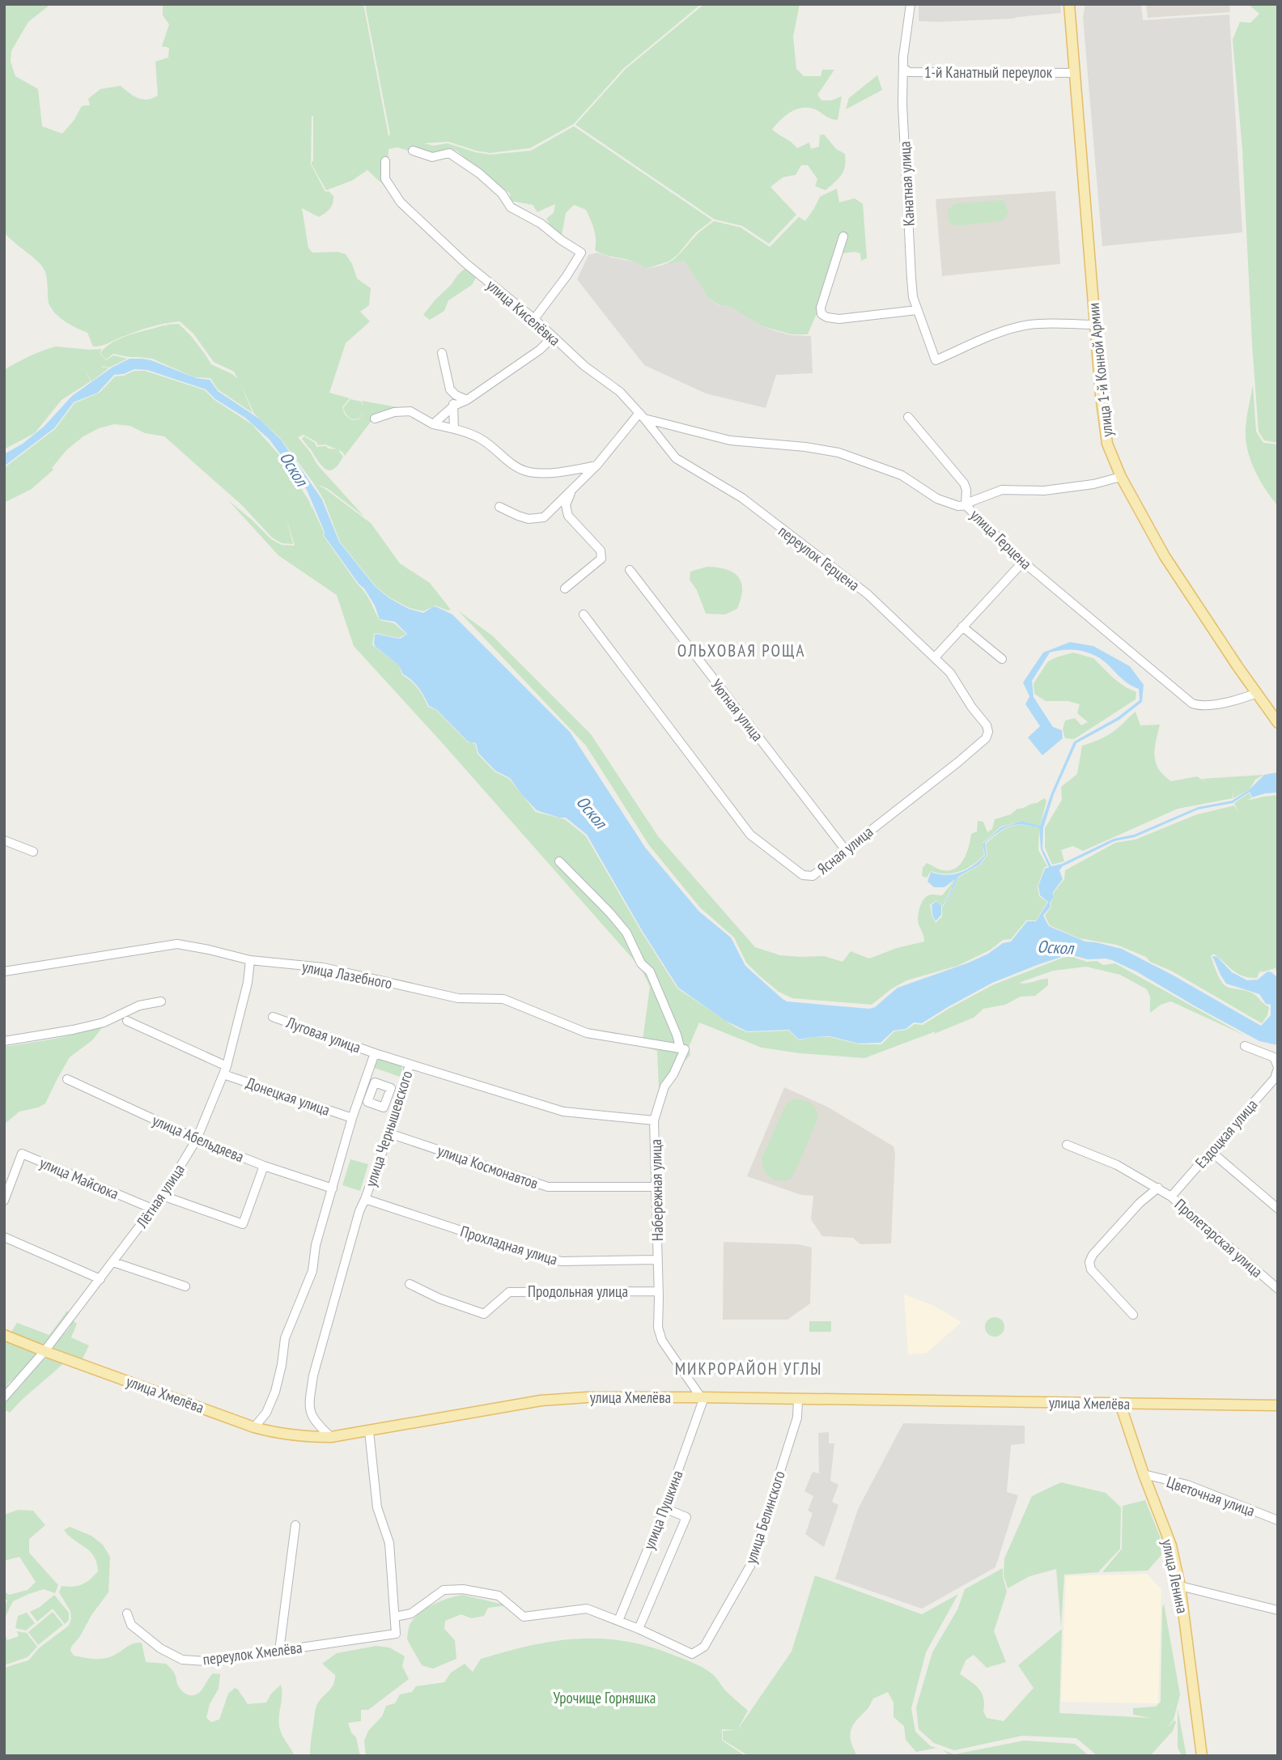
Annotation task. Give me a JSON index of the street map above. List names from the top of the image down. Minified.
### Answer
{"streets":{"main road":["улица 1-й Конной Армии","улица Хмелёва","улица Ленина"],"street":["1-й Канатный переулок","Канатная улица","улица Киселёвка","улица Герцена","переулок Герцена","Уютная улица","Ясная улица","улица Лазебного","Луговая улица","Донецкая улица","улица Чернышевского","Ездоцкая улица","улица Абельдяева","улица Космонавтов","улица Майсюка","Набережная улица","Лётная улица","Пролетарская улица","Прохладная улица","Продольная улица","Цветочная улица","улица Пушкина","улица Белинского","переулок Хмелёва"]},"crossings":[["1-й Канатный переулок","Канатная улица"],["1-й Канатный переулок","улица 1-й Конной Армии"],["Канатная улица","улица 1-й Конной Армии"],["улица Киселёвка","улица Герцена"],["улица Киселёвка","переулок Герцена"],["улица 1-й Конной Армии","улица Герцена"],["переулок Герцена","Ясная улица"],["Уютная улица","Ясная улица"],["улица Лазебного","Лётная улица"],["Луговая улица","улица Чернышевского"],["Донецкая улица","Лётная улица"],["улица Чернышевского","улица Космонавтов"],["улица Чернышевского","Набережная улица"],["улица Чернышевского","Прохладная улица"],["улица Чернышевского","улица Хмелёва"],["Ездоцкая улица","Пролетарская улица"],["улица Абельдяева","Лётная улица"],["улица Космонавтов","Набережная улица"],["улица Майсюка","Лётная улица"],["Набережная улица","Прохладная улица"],["Набережная улица","Продольная улица"],["Набережная улица","улица Хмелёва"],["Набережная улица","улица Пушкина"],["Лётная улица","улица Хмелёва"],["улица Хмелёва","улица Пушкина"],["улица Хмелёва","улица Белинского"],["улица Хмелёва","улица Ленина"],["Цветочная улица","улица Ленина"]],"districts":["ОЛЬХОВАЯ РОЩА","МИКРОРАЙОН УГЛЫ"],"water":["Оскол"],"parks":["Урочище Горняшка"]}
